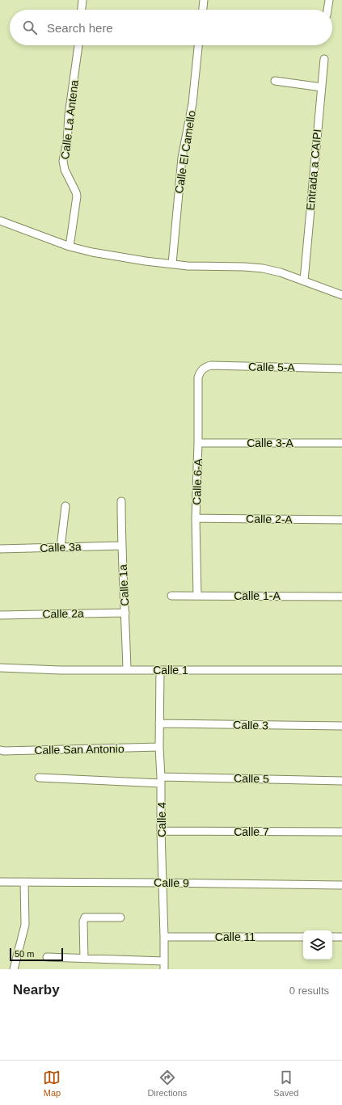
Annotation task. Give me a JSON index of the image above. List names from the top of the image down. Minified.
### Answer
{"streets":{"street":["Calle La Antena","Calle El Camello","Entrada a CAIPI","Calle 5-A","Calle 3-A","Calle 6-A","Calle 2-A","Calle 3a","Calle 1a","Calle 1-A","Calle 2a","Calle 1","Calle 3","Calle San Antonio","Calle 5","Calle 4","Calle 7","Calle 9","Calle 11"]},"crossings":[["Calle 5-A","Calle 6-A"],["Calle 3-A","Calle 6-A"],["Calle 6-A","Calle 2-A"],["Calle 6-A","Calle 1-A"],["Calle 3a","Calle 1a"],["Calle 1a","Calle 2a"],["Calle 1a","Calle 1"],["Calle 1","Calle 4"],["Calle 3","Calle 4"],["Calle San Antonio","Calle 4"],["Calle 5","Calle 4"],["Calle 4","Calle 7"],["Calle 4","Calle 9"],["Calle 4","Calle 11"]],"scale_bar":"50 m","page":{"search":"Search here","scale":"50 m","heading":["Nearby","0 results"],"nav":["Map","Directions","Saved"]}}
